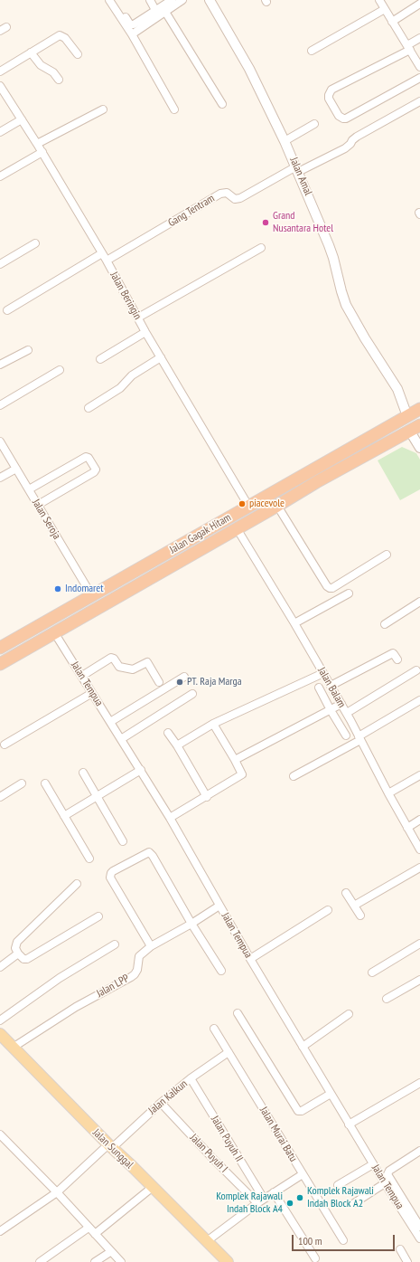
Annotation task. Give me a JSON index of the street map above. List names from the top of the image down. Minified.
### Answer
{"streets":{"highway":["Jalan Gagak Hitam"],"main road":["Jalan Sunggal"],"street":["Jalan Amal","Gang Tentram","Jalan Beringin","Jalan Seroja","Jalan Tempua","Jalan Balam","Jalan LPP","Jalan Kalkun","Jalan Murai Batu","Jalan Puyuh II","Jalan Puyuh I"]},"crossings":[["Jalan Amal","Gang Tentram"],["Jalan Amal","Jalan Gagak Hitam"],["Gang Tentram","Jalan Beringin"],["Jalan Beringin","Jalan Gagak Hitam"],["Jalan Seroja","Jalan Gagak Hitam"],["Jalan Gagak Hitam","Jalan Tempua"],["Jalan Gagak Hitam","Jalan Balam"],["Jalan Tempua","Jalan LPP"],["Jalan LPP","Jalan Sunggal"],["Jalan Kalkun","Jalan Murai Batu"],["Jalan Kalkun","Jalan Puyuh II"],["Jalan Kalkun","Jalan Sunggal"],["Jalan Kalkun","Jalan Puyuh I"],["Jalan Puyuh II","Jalan Puyuh I"]],"places":["Grand Nusantara Hotel","piacevole","Indomaret","PT. Raja Marga","Komplek Rajawali Indah Block A2","Komplek Rajawali Indah Block A4"],"scale_bar":"100 m"}
